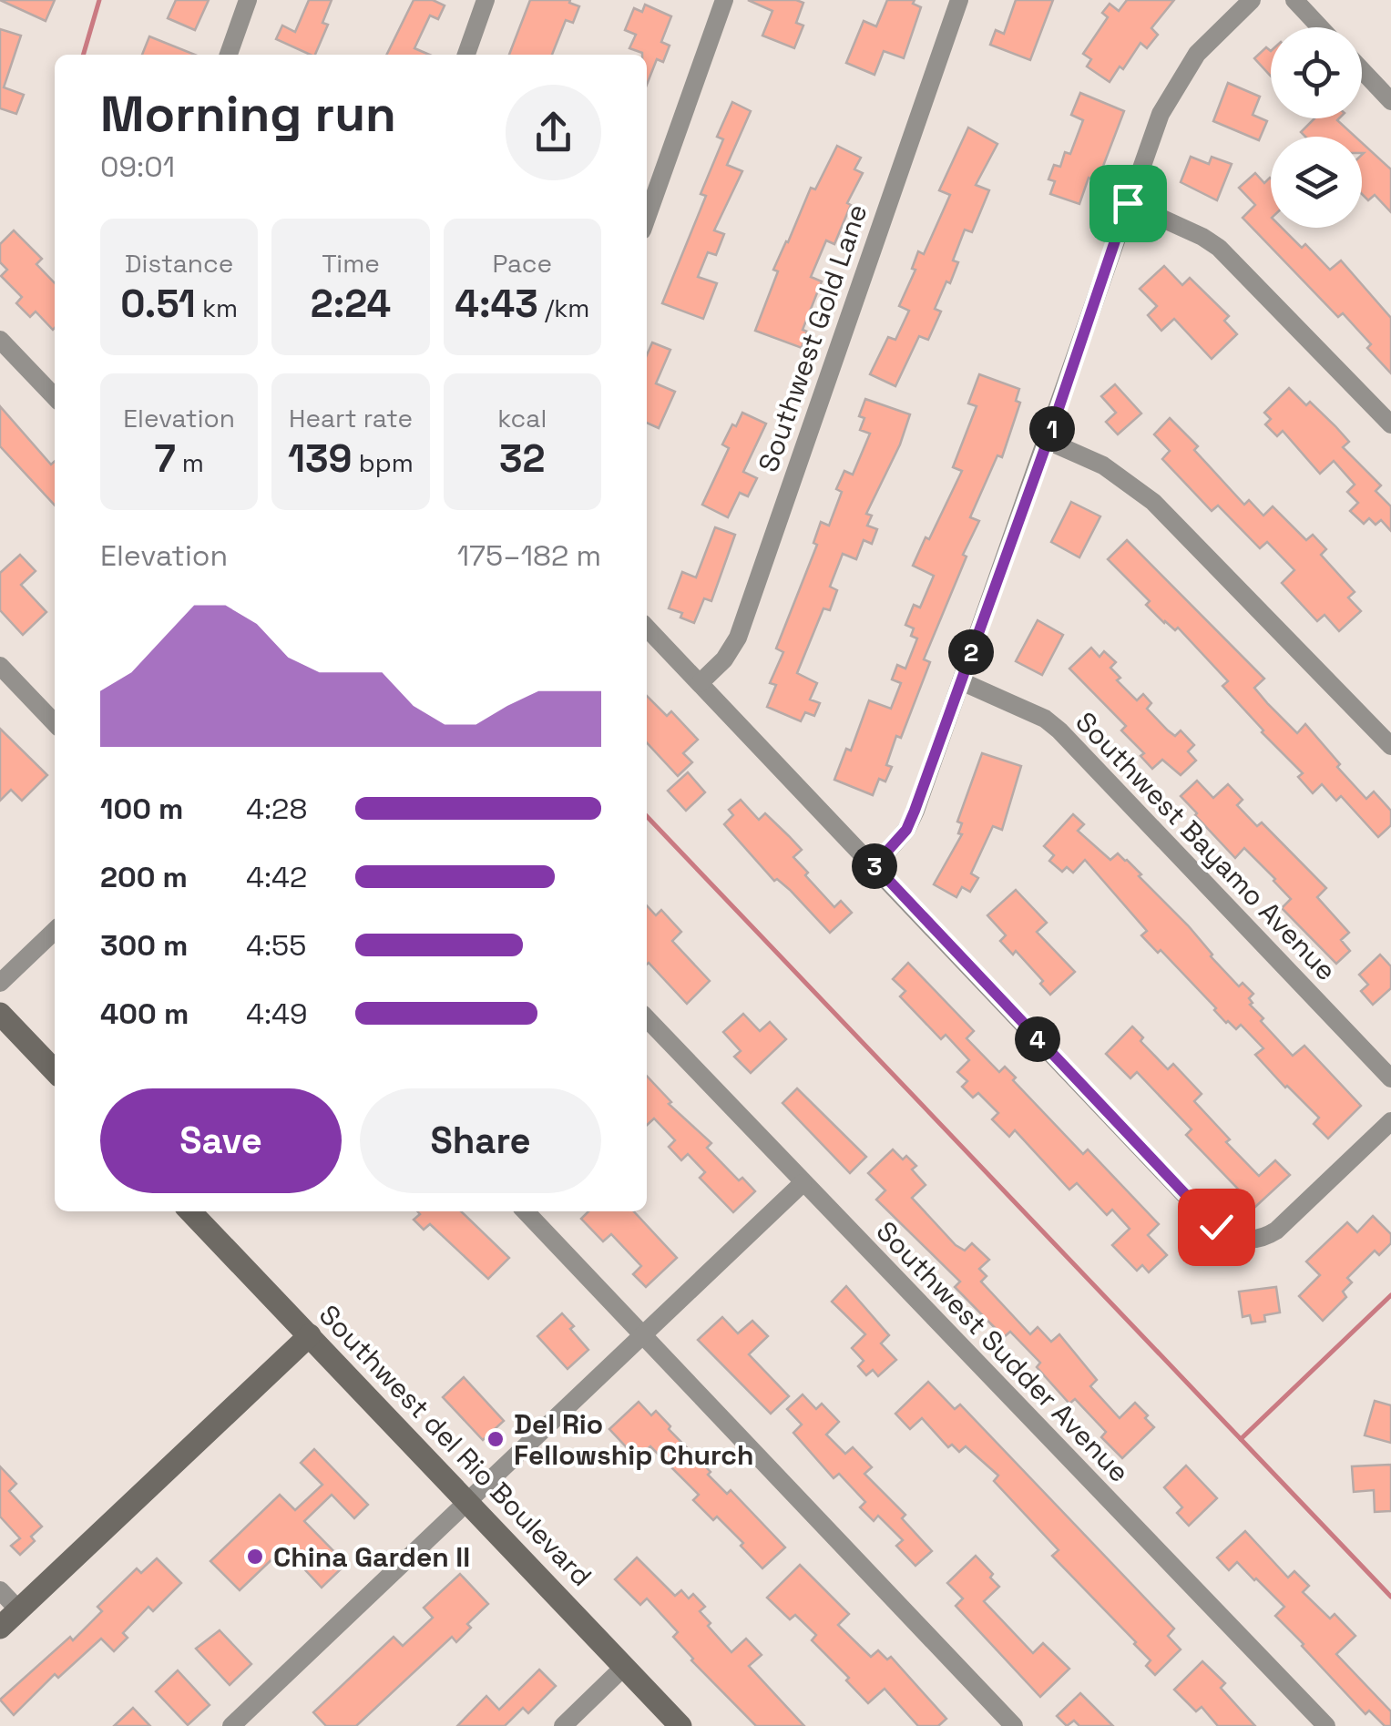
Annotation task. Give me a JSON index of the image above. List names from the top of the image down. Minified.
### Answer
{"streets":{"street":["Southwest Gold Lane","Southwest Bayamo Avenue","Southwest Sudder Avenue","Southwest del Rio Boulevard"]},"places":["Del Rio Fellowship Church","China Garden II"],"page":{"heading":["Morning run","09:01"],"stats":[["Distance","0.51 km"],["Time","2:24"],["Pace","4:43 /km"],["Elevation","7 m"],["Heart rate","139 bpm"],["kcal","32"]],"pins":["1","2","3","4"],"chart":["Elevation","175–182 m"],"list":[{"name":"100 m","note":"4:28"},{"name":"200 m","note":"4:42"},{"name":"300 m","note":"4:55"},{"name":"400 m","note":"4:49"}],"buttons":["Save","Share"]}}
